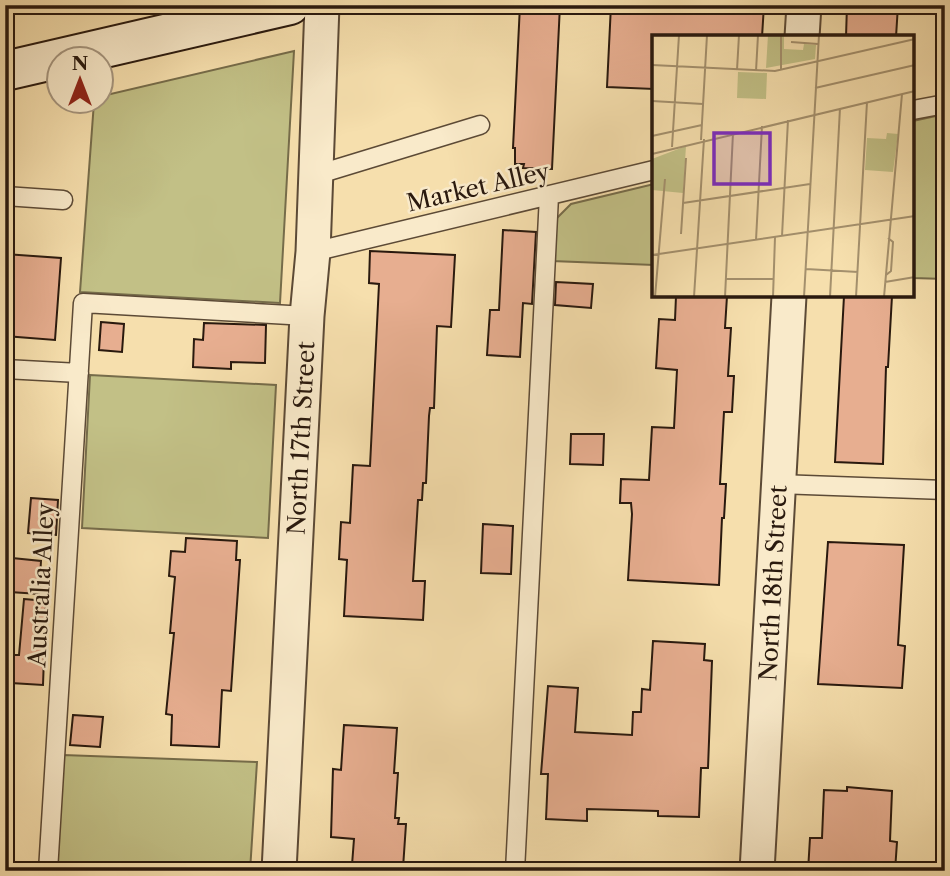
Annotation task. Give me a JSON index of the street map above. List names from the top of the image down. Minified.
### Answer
{"streets":{"street":["North 17th Street","North 18th Street"],"lane":["Market Alley","Australia Alley"]},"crossings":[["Market Alley","North 17th Street"],["North 17th Street","Australia Alley"]],"north":"top"}
